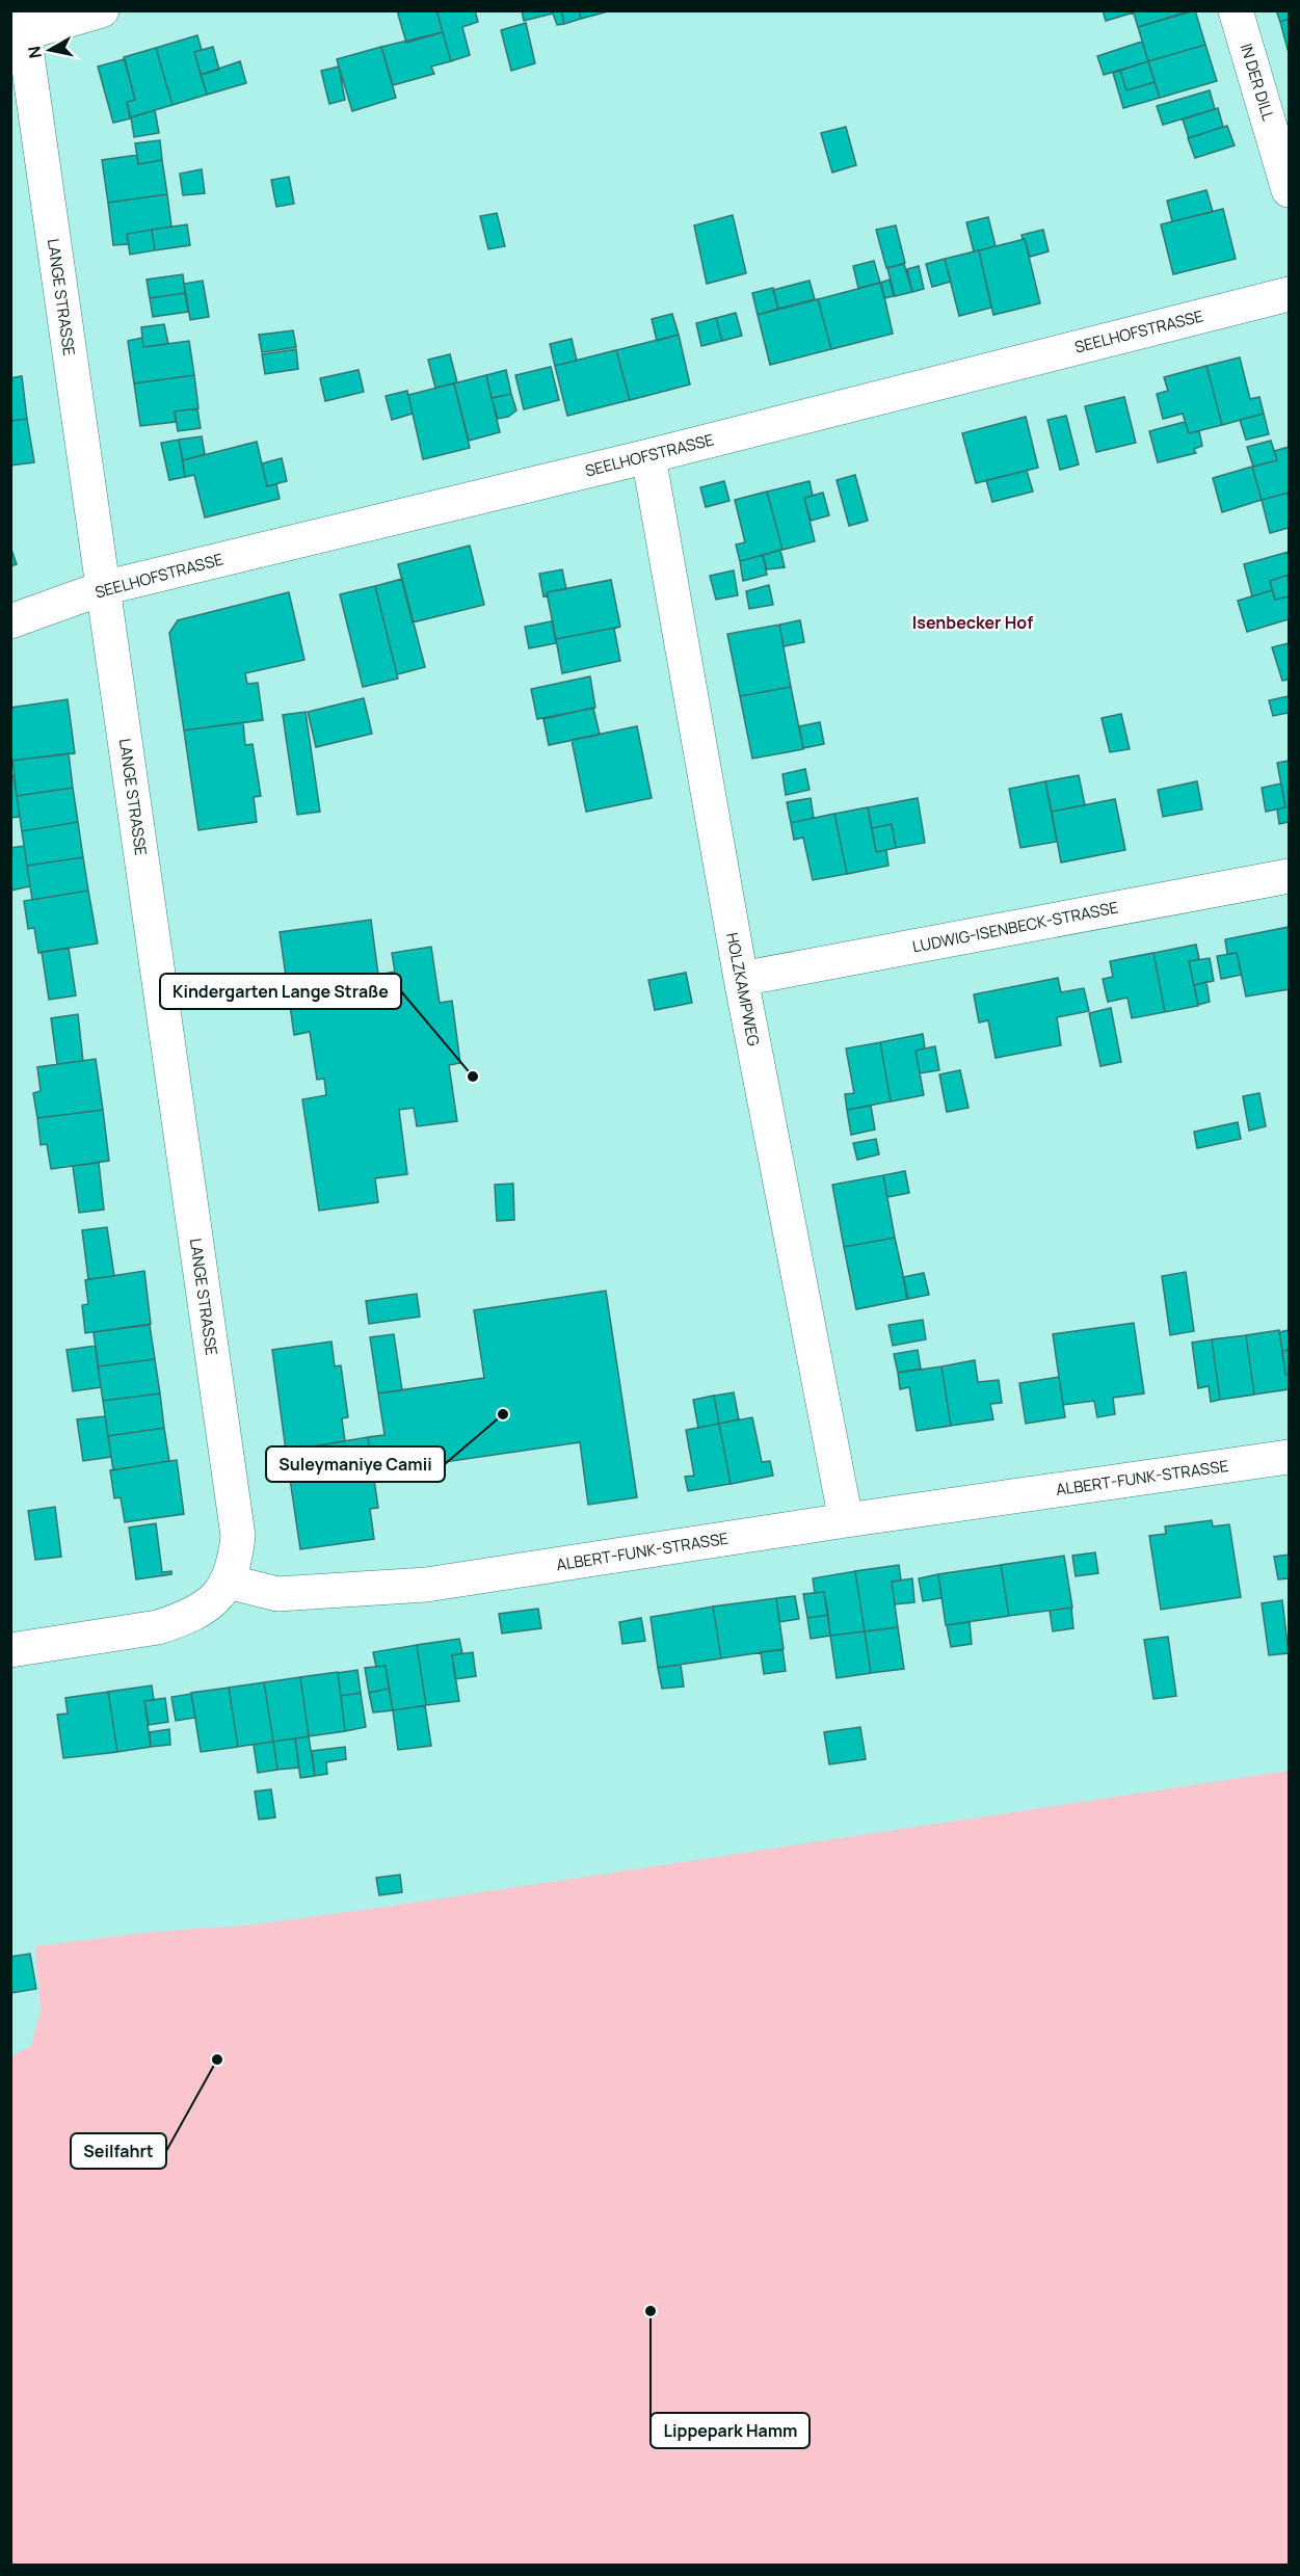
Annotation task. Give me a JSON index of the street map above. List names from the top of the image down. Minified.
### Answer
{"streets":{"street":["IN DER DILL","LANGE STRASSE","SEELHOFSTRASSE","LUDWIG-ISENBECK-STRASSE","HOLZKAMPWEG","ALBERT-FUNK-STRASSE"]},"crossings":[["LANGE STRASSE","SEELHOFSTRASSE"],["LANGE STRASSE","ALBERT-FUNK-STRASSE"],["SEELHOFSTRASSE","HOLZKAMPWEG"],["LUDWIG-ISENBECK-STRASSE","HOLZKAMPWEG"],["HOLZKAMPWEG","ALBERT-FUNK-STRASSE"]],"districts":["Isenbecker Hof"],"places":["Kindergarten Lange Straße","Suleymaniye Camii","Seilfahrt","Lippepark Hamm"],"north":"left"}
